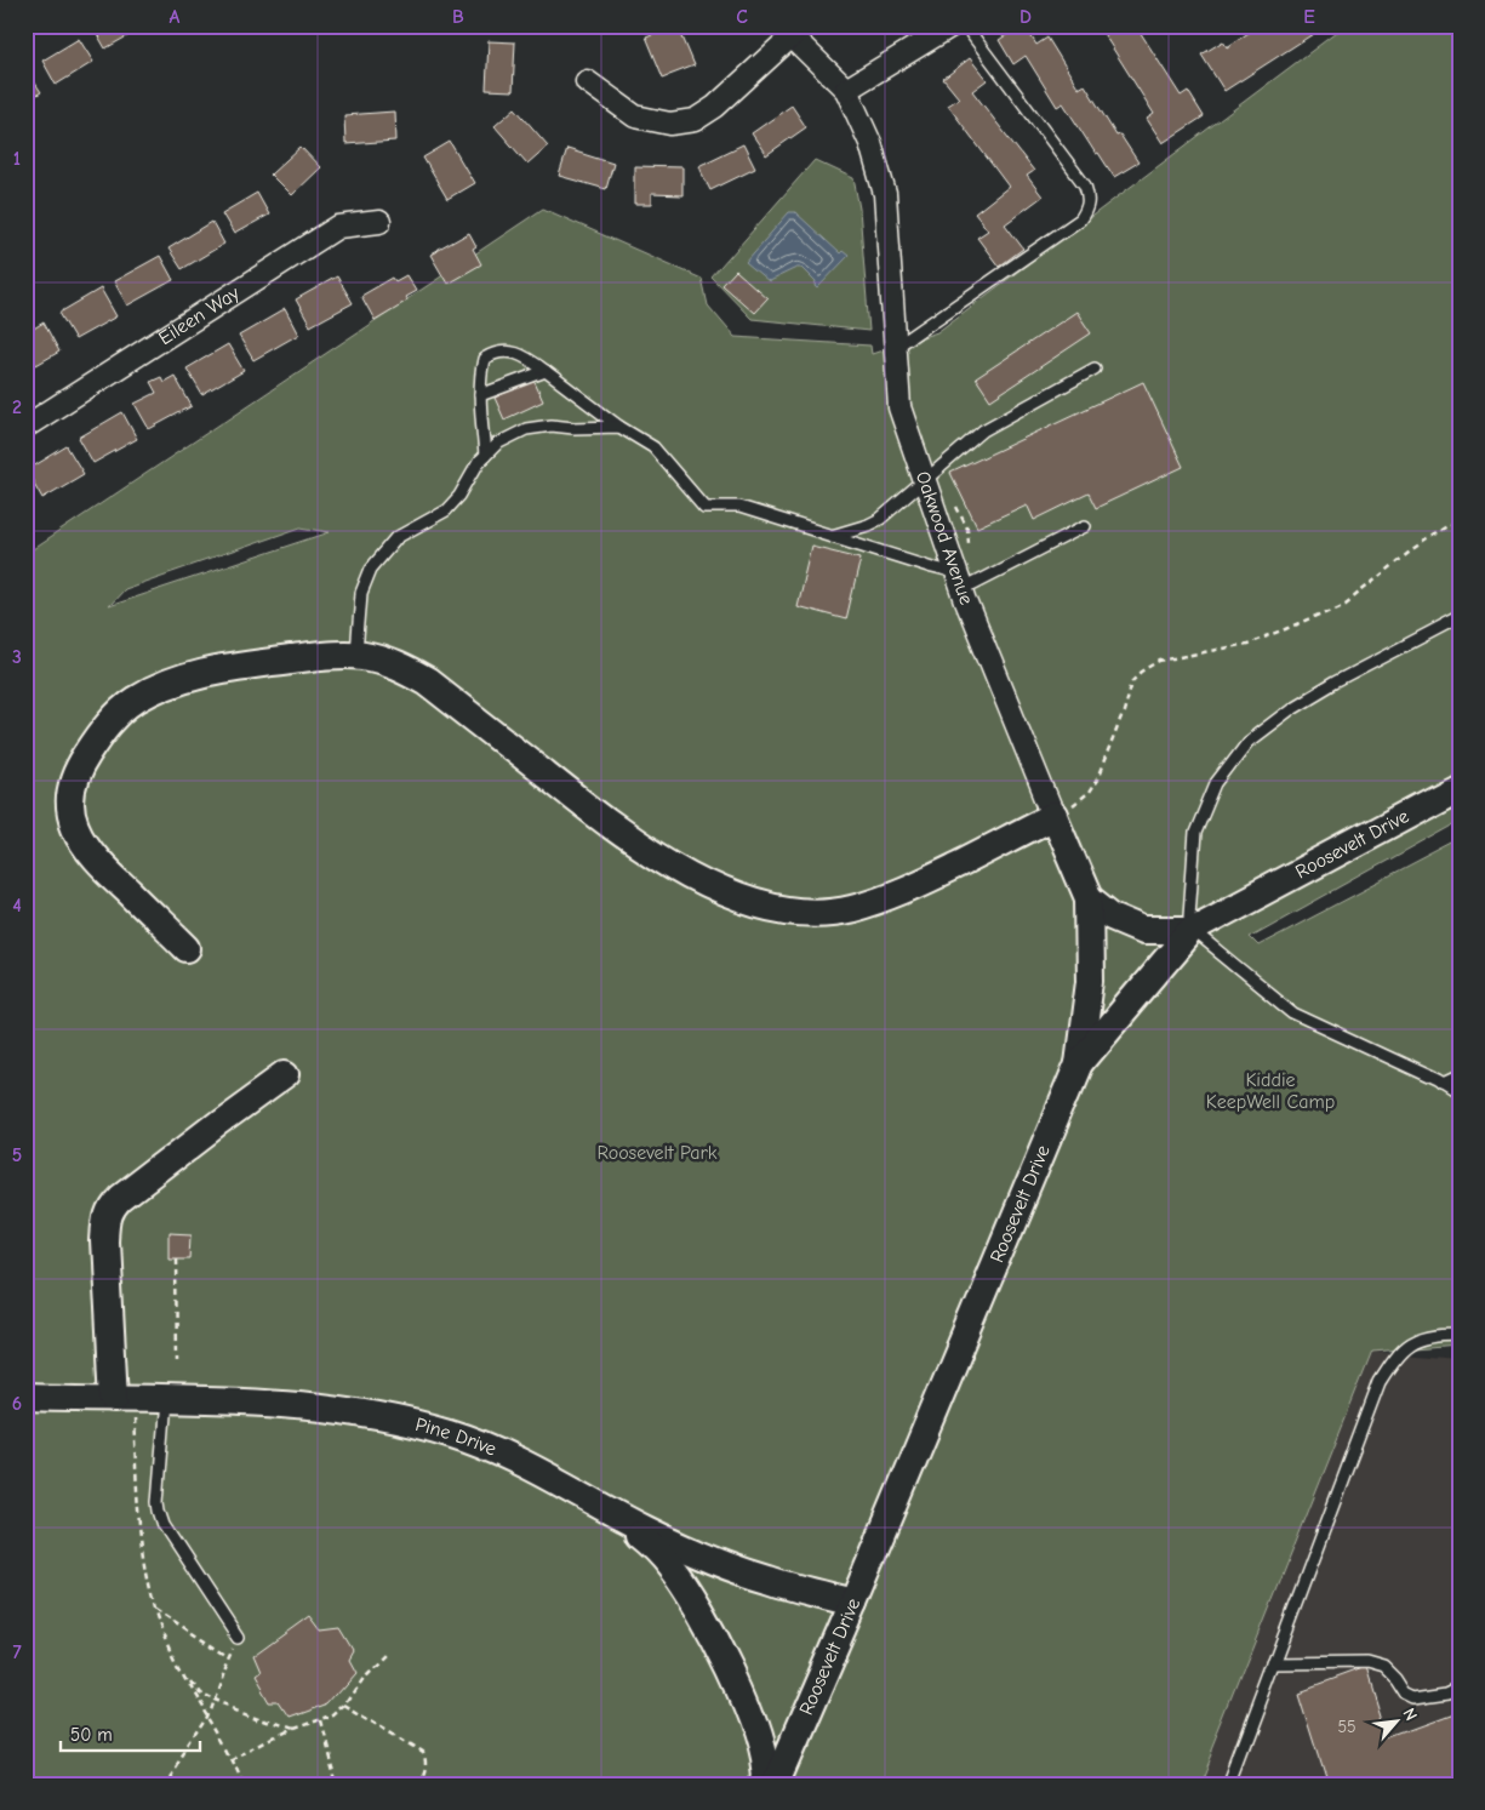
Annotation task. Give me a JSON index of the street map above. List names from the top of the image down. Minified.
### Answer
{"streets":{"street":["Eileen Way","Oakwood Avenue","Roosevelt Drive","Pine Drive"]},"crossings":[["Oakwood Avenue","Roosevelt Drive"],["Roosevelt Drive","Pine Drive"]],"parks":["Kiddie KeepWell Camp","Roosevelt Park"],"house_numbers":["55"],"scale_bar":"50 m","north":"top right","grid":{"columns":["A","B","C","D","E"],"rows":["1","2","3","4","5","6","7"]}}
